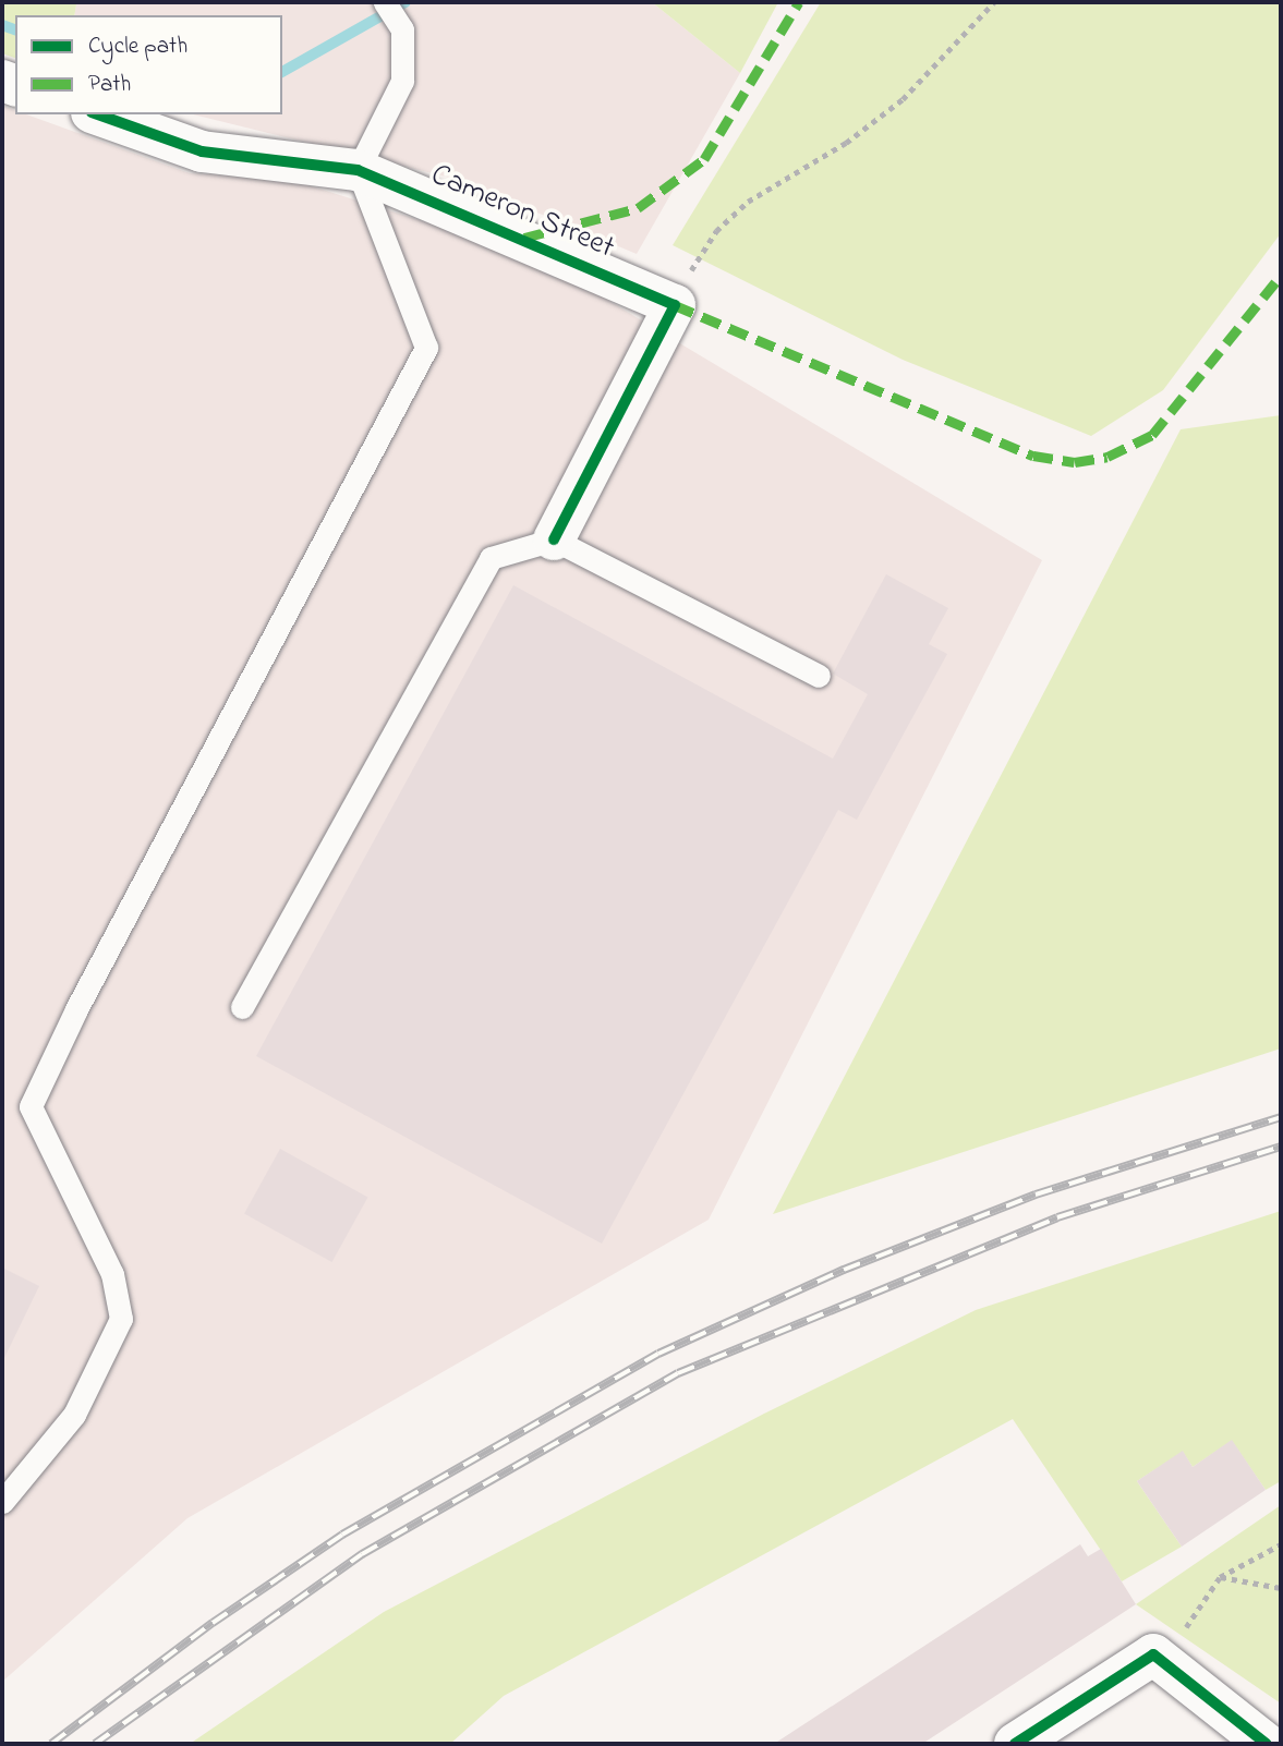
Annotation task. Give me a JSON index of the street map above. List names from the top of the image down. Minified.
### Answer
{"streets":{"street":["Cameron Street"]},"legend":["Cycle path","Path"]}
